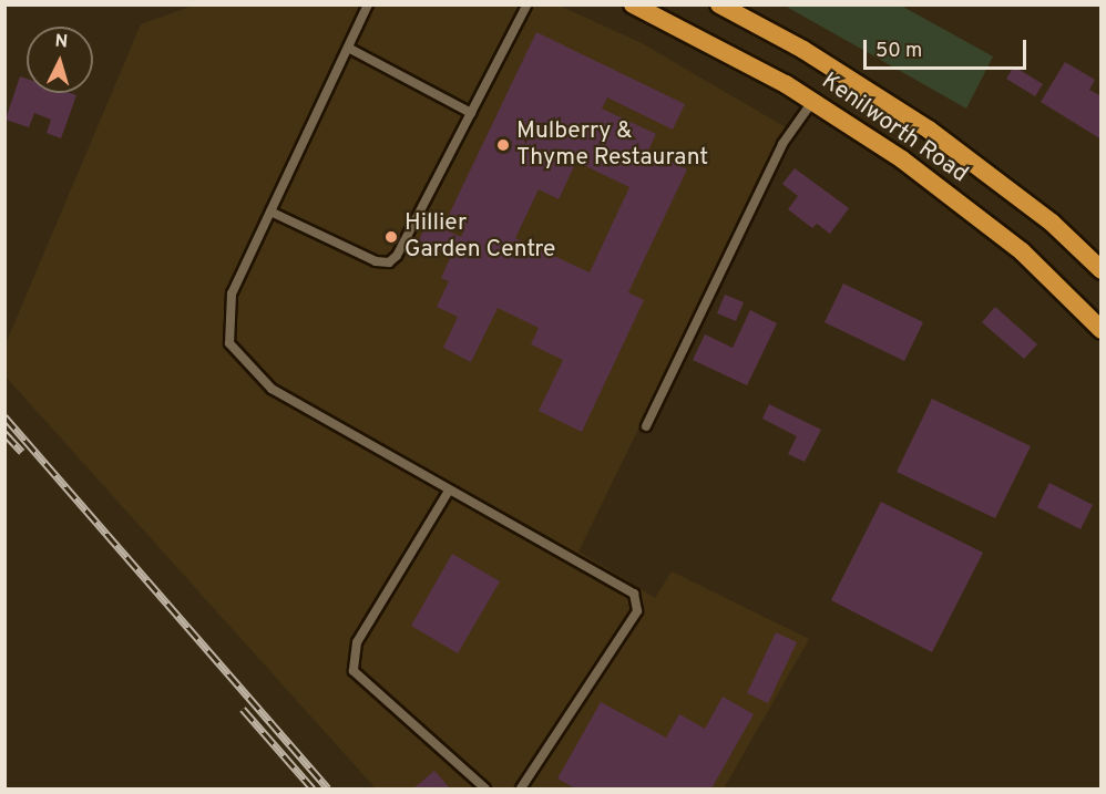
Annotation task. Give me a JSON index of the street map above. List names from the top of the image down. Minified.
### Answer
{"streets":{"highway":["Kenilworth Road"]},"places":["Mulberry & Thyme Restaurant","Hillier Garden Centre"],"scale_bar":"50 m","north":"top"}
